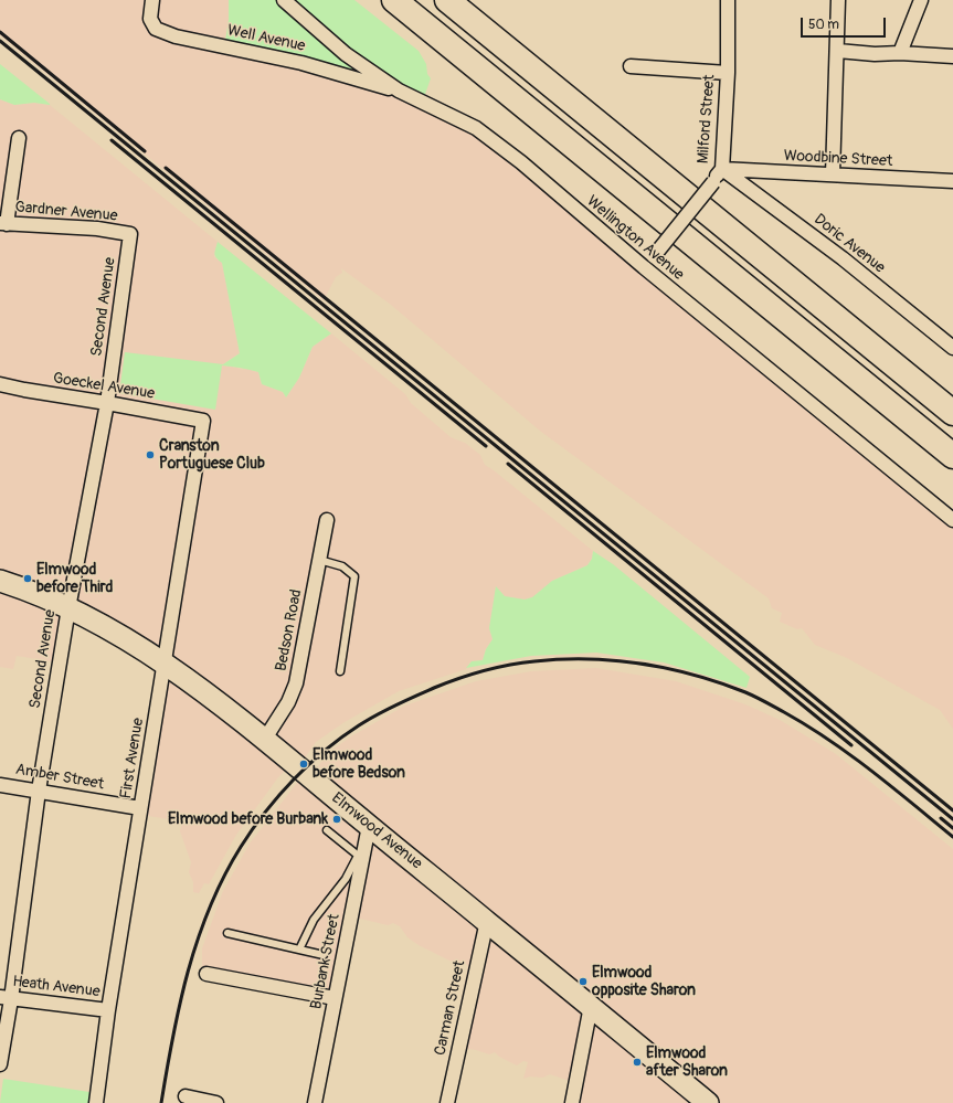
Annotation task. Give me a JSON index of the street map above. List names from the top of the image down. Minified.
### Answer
{"streets":{"main road":["Elmwood Avenue"],"street":["Well Avenue","Milford Street","Woodbine Street","Gardner Avenue","Wellington Avenue","Doric Avenue","Second Avenue","Goeckel Avenue","Bedson Road","First Avenue","Amber Street","Burbank Street","Heath Avenue","Carman Street"]},"crossings":[["Well Avenue","Wellington Avenue"],["Milford Street","Woodbine Street"],["Milford Street","Wellington Avenue"],["Milford Street","Doric Avenue"],["Woodbine Street","Doric Avenue"],["Gardner Avenue","Second Avenue"],["Second Avenue","Goeckel Avenue"],["Second Avenue","Amber Street"],["Second Avenue","Elmwood Avenue"],["Second Avenue","Heath Avenue"],["Goeckel Avenue","First Avenue"],["Bedson Road","Elmwood Avenue"],["First Avenue","Amber Street"],["First Avenue","Elmwood Avenue"],["First Avenue","Heath Avenue"],["Elmwood Avenue","Burbank Street"],["Elmwood Avenue","Carman Street"]],"places":["Cranston Portuguese Club","Elmwood before Third","Elmwood before Bedson","Elmwood before Burbank","Elmwood opposite Sharon","Elmwood after Sharon"],"scale_bar":"50 m"}
